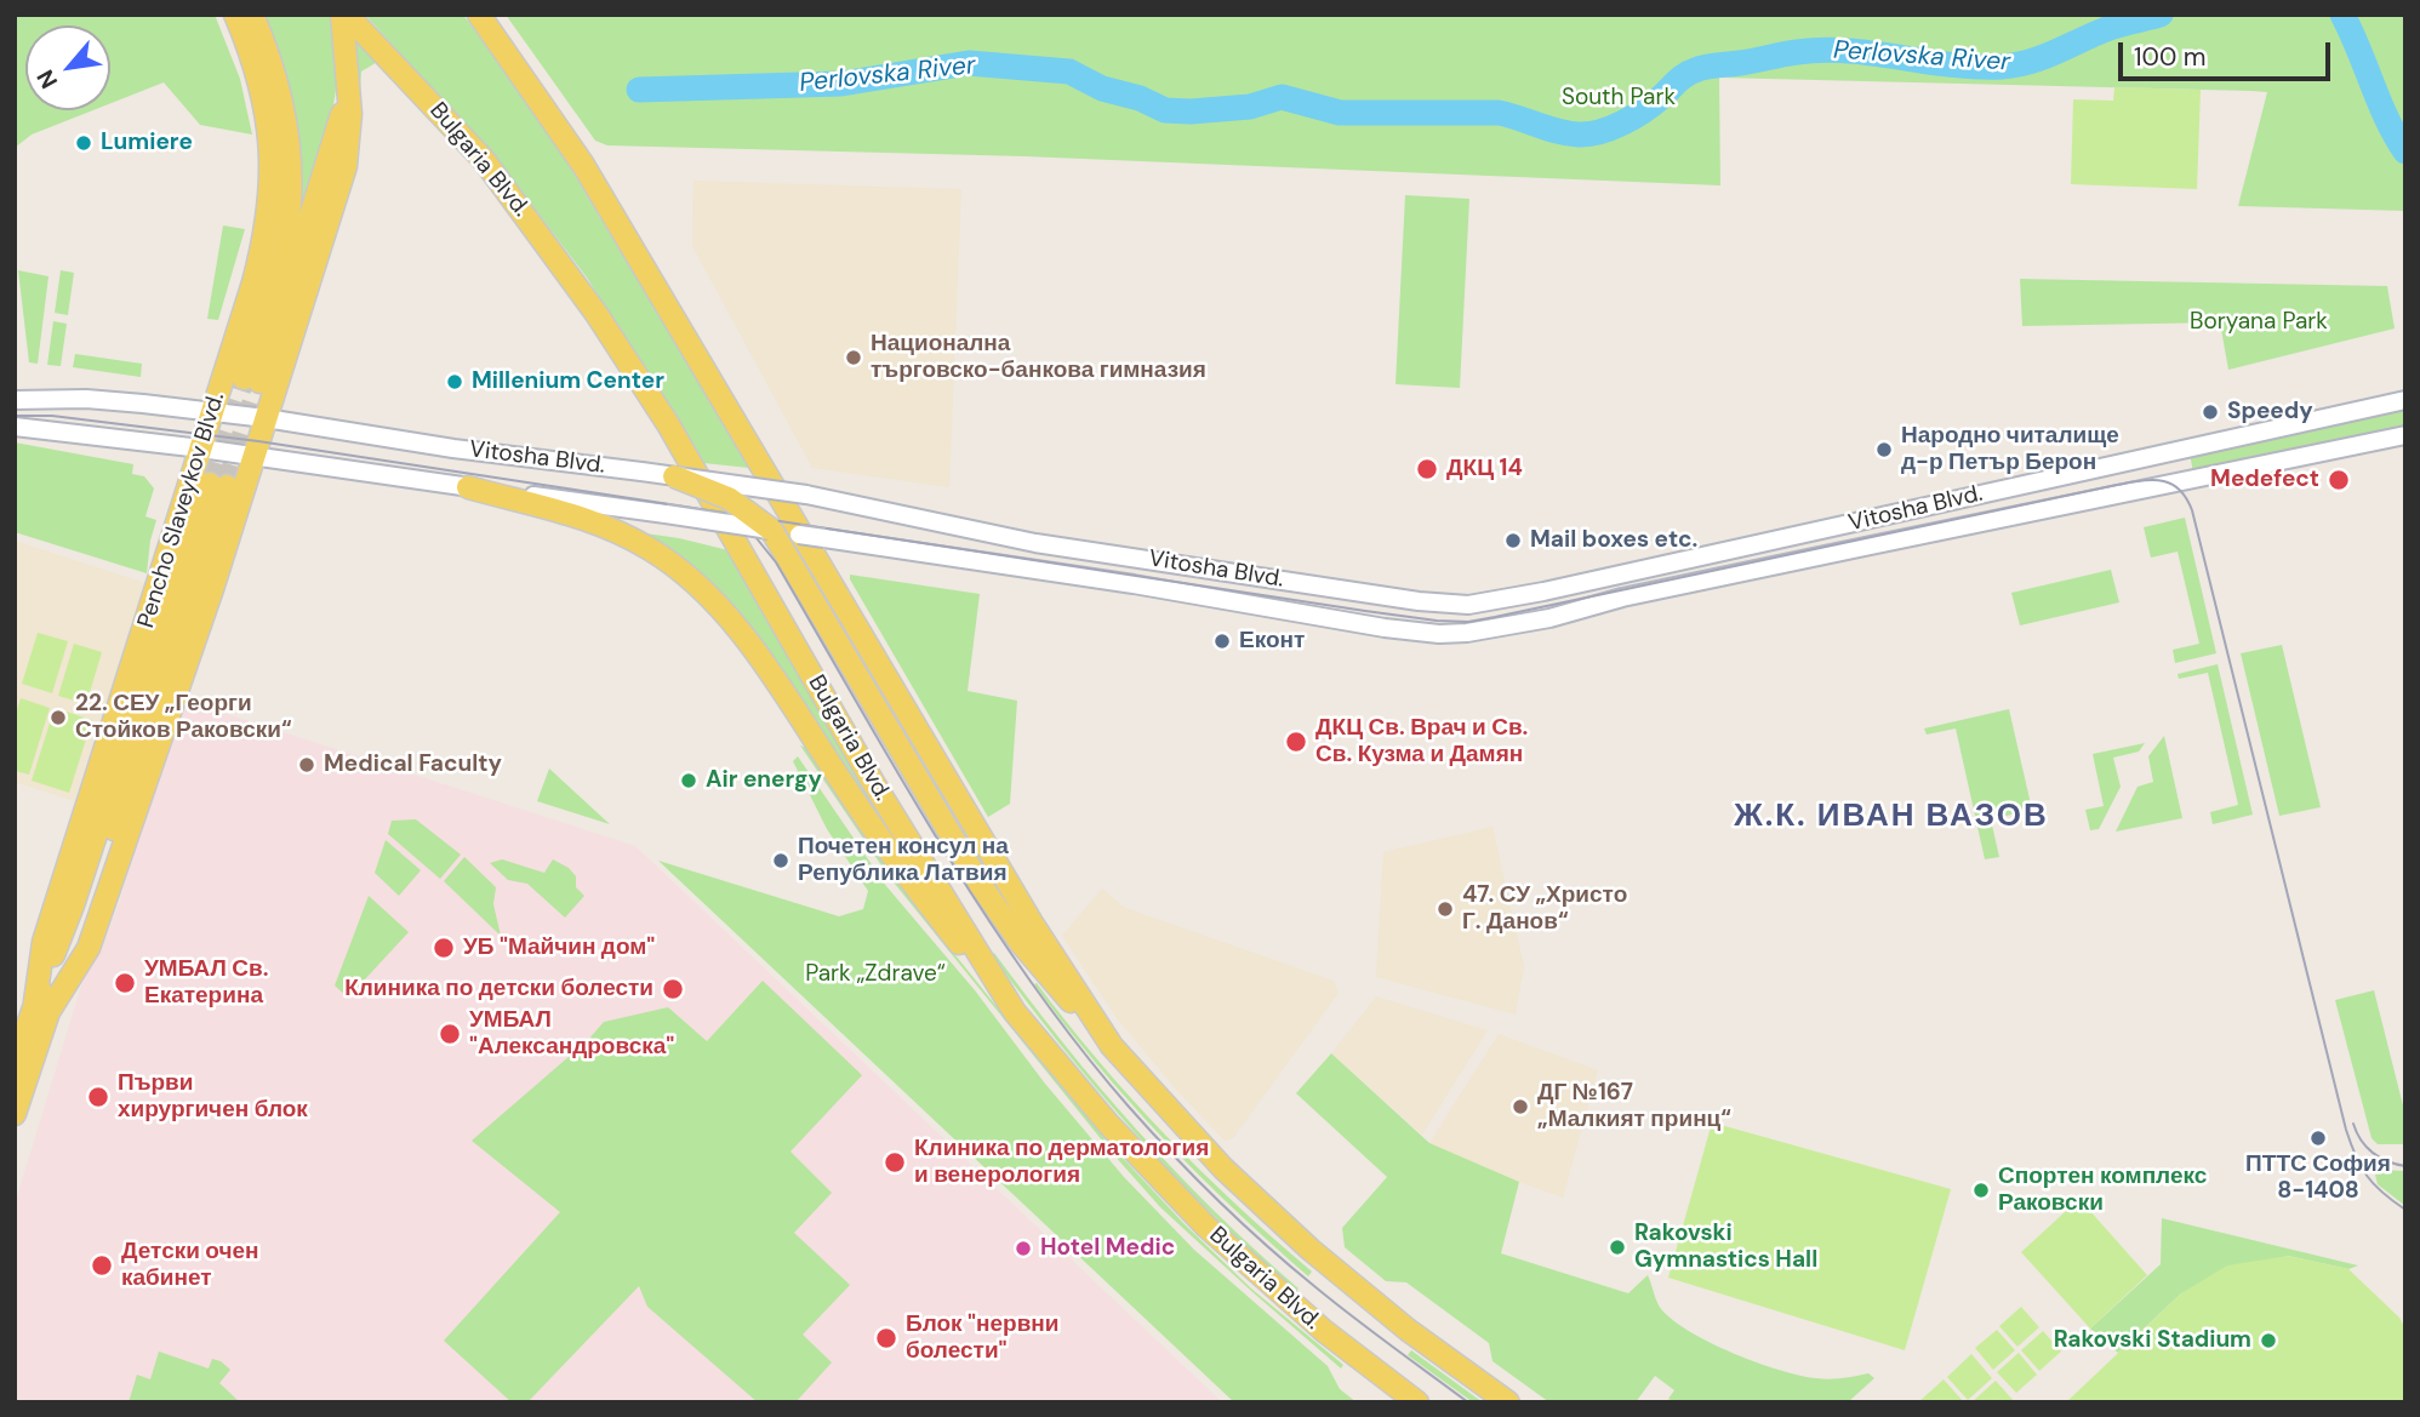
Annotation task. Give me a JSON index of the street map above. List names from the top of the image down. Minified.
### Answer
{"streets":{"main road":["Bulgaria Blvd.","Pencho Slaveykov Blvd."],"street":["Vitosha Blvd."]},"crossings":[["Bulgaria Blvd.","Pencho Slaveykov Blvd."],["Vitosha Blvd.","Pencho Slaveykov Blvd."]],"districts":["Ж.К. ИВАН ВАЗОВ"],"water":["Perlovska River"],"parks":["South Park","Boryana Park","Park „Zdrave“"],"places":["Lumiere","Национална търговско-банкова гимназия","Millenium Center","Speedy","Народно читалище д-р Петър Берон","ДКЦ 14","Medefect","Mail boxes etc.","Еконт","22. СЕУ „Георги Стойков Раковски“","ДКЦ Св. Врач и Св. Св. Кузма и Дамян","Medical Faculty","Air energy","Почетен консул на Република Латвия","47. СУ „Христо Г. Данов“","УБ \"Майчин дом\"","УМБАЛ Св. Екатерина","Клиника по детски болести","УМБАЛ \"Александровска\"","Първи хирургичен блок","ДГ №167 „Малкият принц“","ПТТС София 8-1408","Клиника по дерматология и венерология","Спортен комплекс Раковски","Rakovski Gymnastics Hall","Hotel Medic","Детски очен кабинет","Блок \"нервни болести\"","Rakovski Stadium"],"scale_bar":"100 m","north":"bottom left"}
